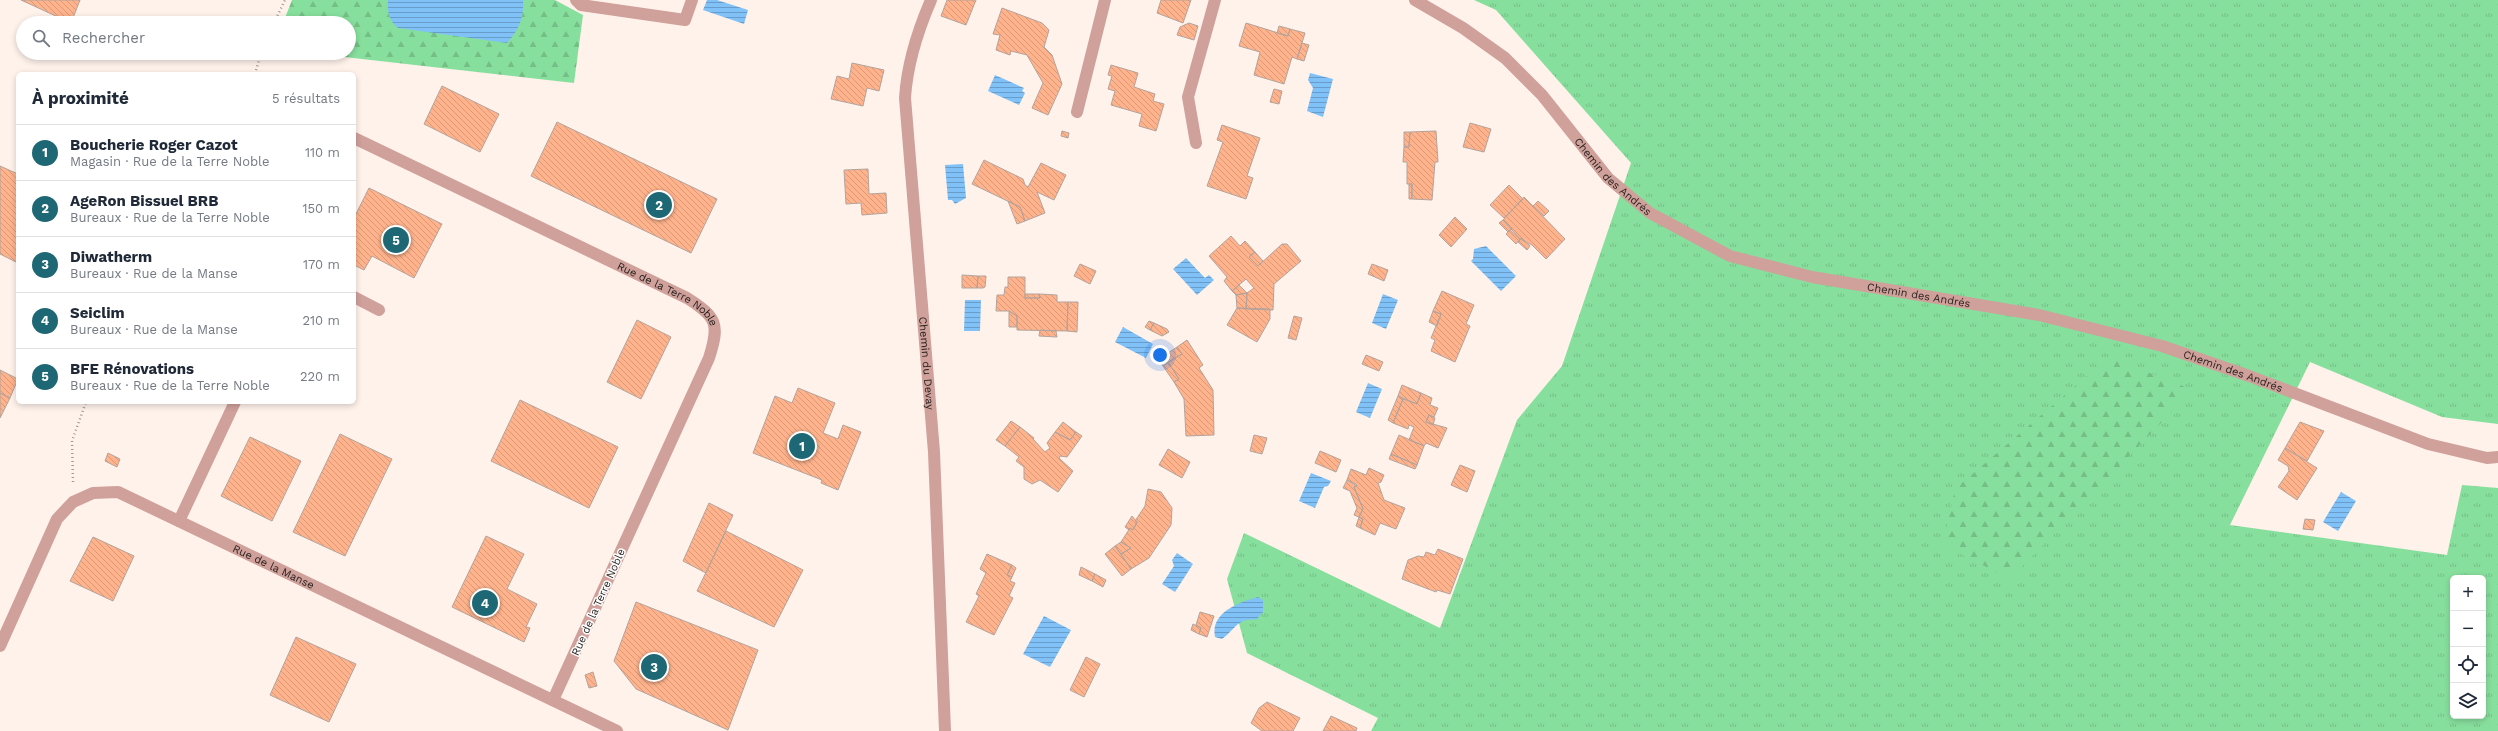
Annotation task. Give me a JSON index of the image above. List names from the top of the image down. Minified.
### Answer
{"streets":{"street":["Chemin des Andrés","Rue de la Terre Noble","Chemin du Devay","Rue de la Manse"]},"crossings":[["Rue de la Terre Noble","Rue de la Manse"]],"page":{"search":"Rechercher","heading":["À proximité","5 résultats"],"list":[{"mark":"1","name":"Boucherie Roger Cazot","note":"Magasin · Rue de la Terre Noble","value":"110 m"},{"mark":"2","name":"AgeRon Bissuel BRB","note":"Bureaux · Rue de la Terre Noble","value":"150 m"},{"mark":"3","name":"Diwatherm","note":"Bureaux · Rue de la Manse","value":"170 m"},{"mark":"4","name":"Seiclim","note":"Bureaux · Rue de la Manse","value":"210 m"},{"mark":"5","name":"BFE Rénovations","note":"Bureaux · Rue de la Terre Noble","value":"220 m"}],"pins":["2","5","1","4","3"],"map_buttons":["+","−"]}}
